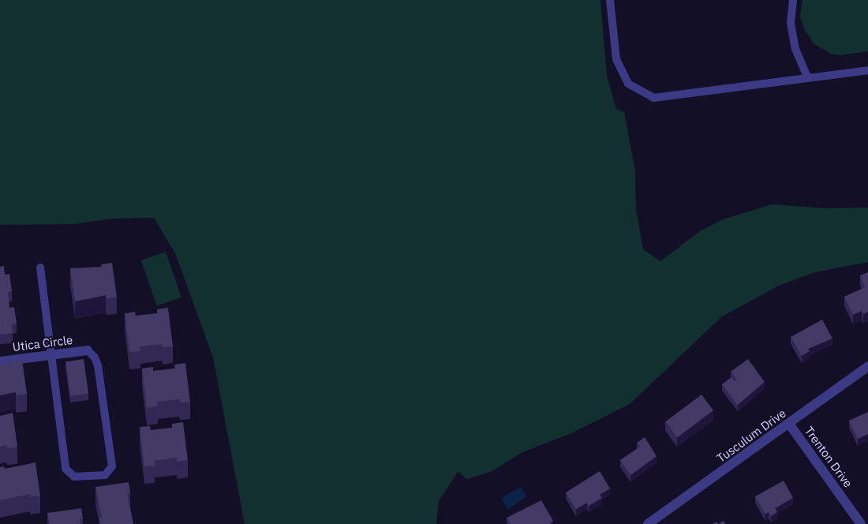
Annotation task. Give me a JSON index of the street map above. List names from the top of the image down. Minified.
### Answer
{"streets":{"street":["Utica Circle","Tusculum Drive","Trenton Drive"]},"crossings":[["Tusculum Drive","Trenton Drive"]]}
